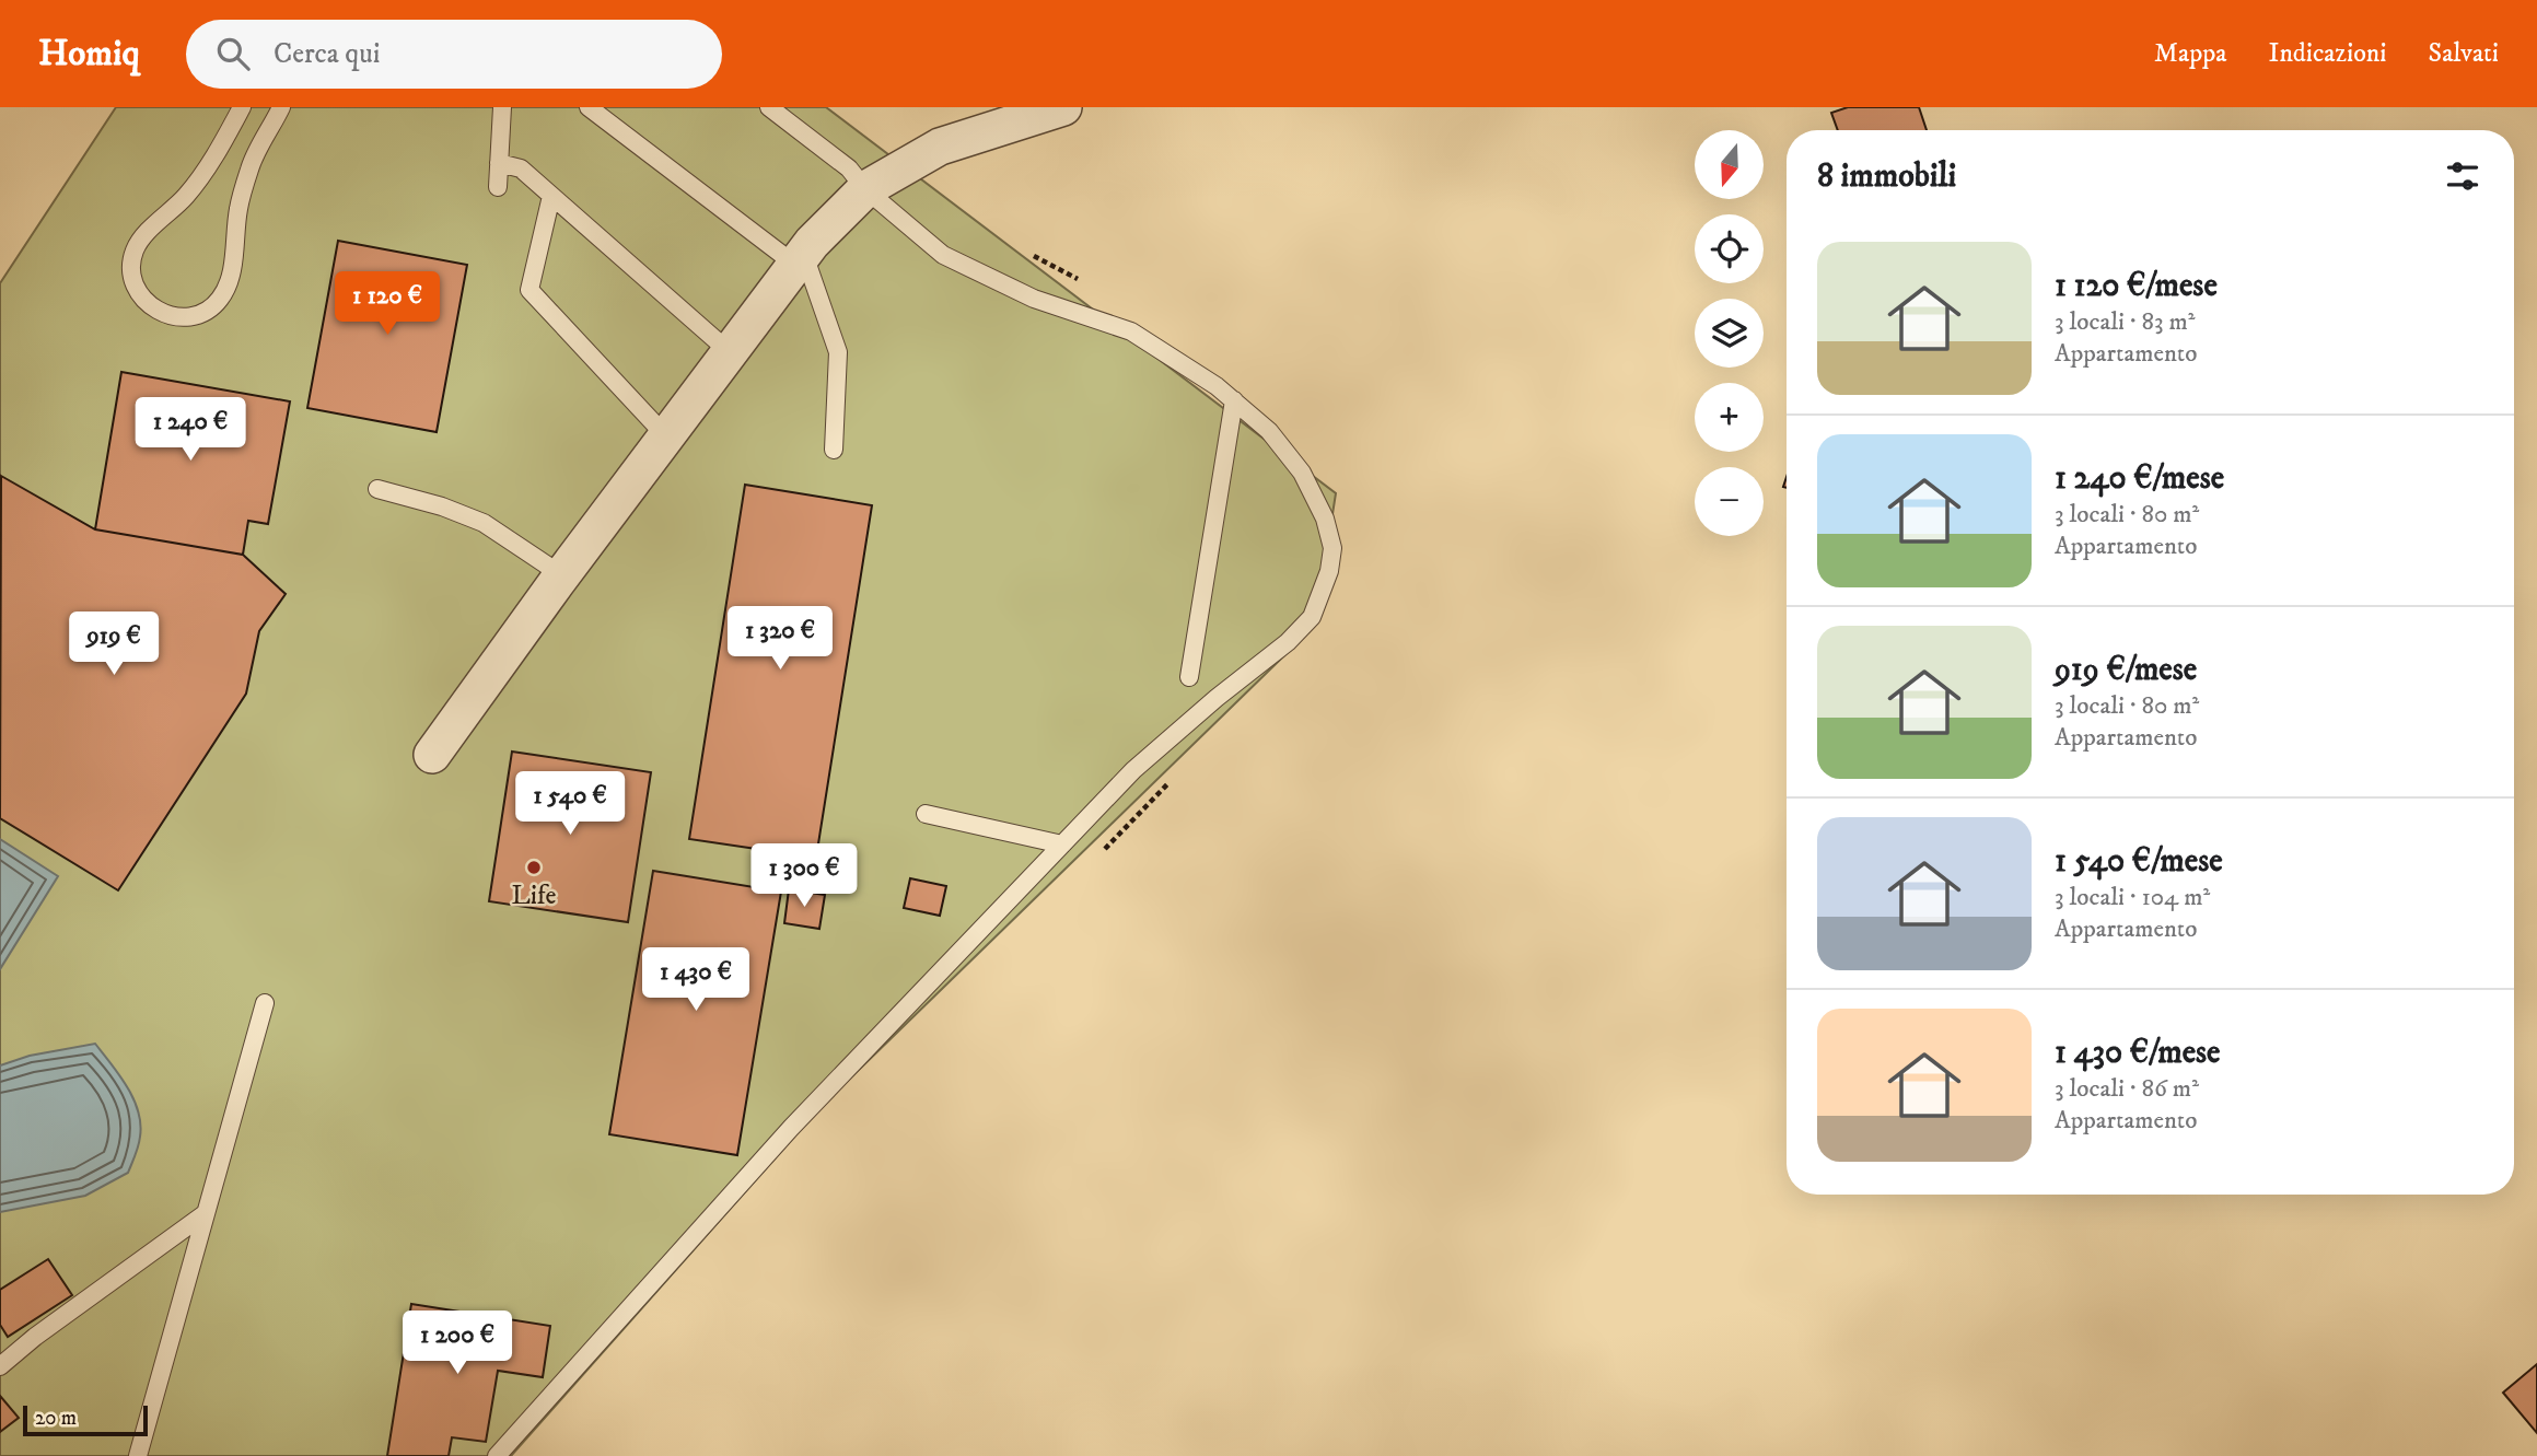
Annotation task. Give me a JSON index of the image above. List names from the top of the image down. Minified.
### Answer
{"places":["Life"],"scale_bar":"20 m","north":"bottom","page":{"header":"Homiq","search":"Cerca qui","nav":["Mappa","Indicazioni","Salvati"],"map_buttons":["+","−"],"heading":"8 immobili","list":[{"name":"1 120 €/mese","note":"3 locali · 83 m² · Appartamento"},{"name":"1 240 €/mese","note":"3 locali · 80 m² · Appartamento"},{"name":"919 €/mese","note":"3 locali · 80 m² · Appartamento"},{"name":"1 540 €/mese","note":"3 locali · 104 m² · Appartamento"},{"name":"1 430 €/mese","note":"3 locali · 86 m² · Appartamento"}],"price":["1 120 €","1 240 €","1 320 €","919 €","1 540 €","1 300 €","1 430 €","1 200 €"],"scale":"20 m"}}
